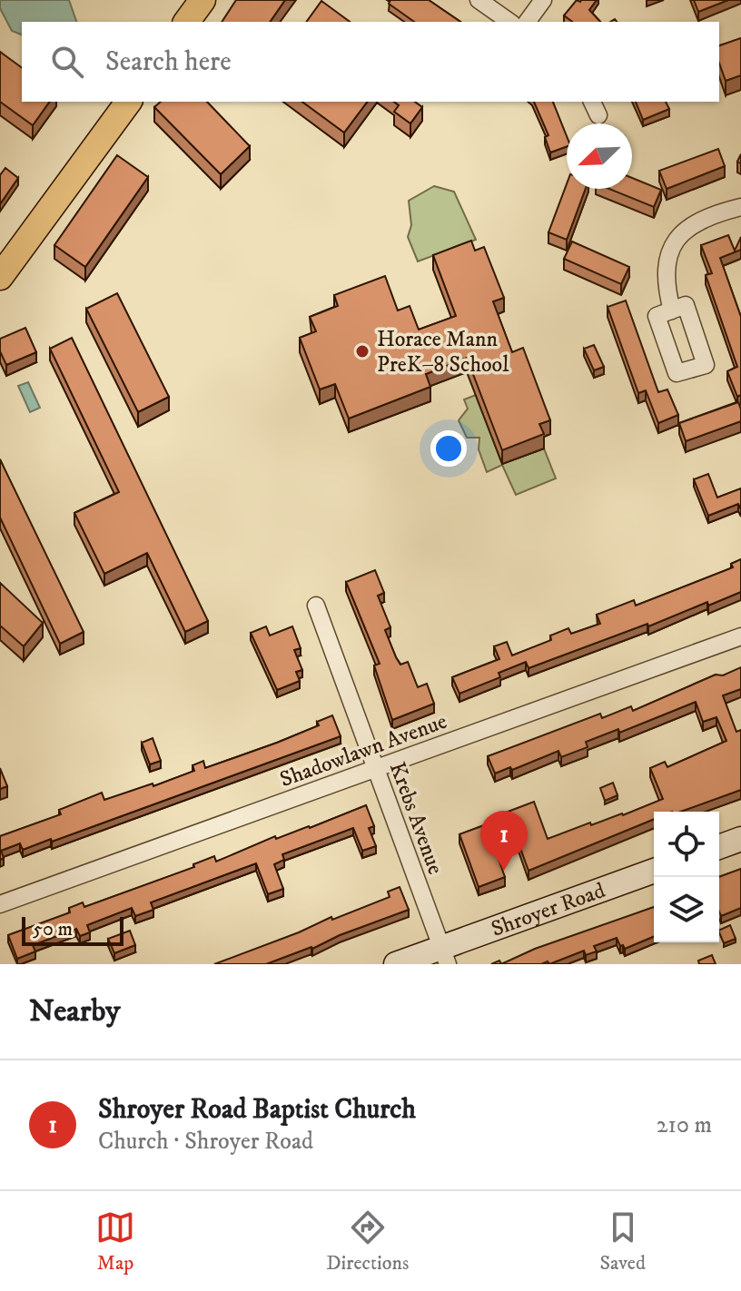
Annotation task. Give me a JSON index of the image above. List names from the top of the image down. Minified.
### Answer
{"streets":{"main road":["Shroyer Road"],"street":["Shadowlawn Avenue","Krebs Avenue"]},"crossings":[["Shadowlawn Avenue","Krebs Avenue"],["Krebs Avenue","Shroyer Road"]],"places":["Horace Mann PreK–8 School"],"scale_bar":"50 m","north":"bottom left","page":{"search":"Search here","pins":"1","scale":"50 m","heading":"Nearby","list":[{"mark":"1","name":"Shroyer Road Baptist Church","note":"Church · Shroyer Road","value":"210 m"}],"nav":["Map","Directions","Saved"]}}
